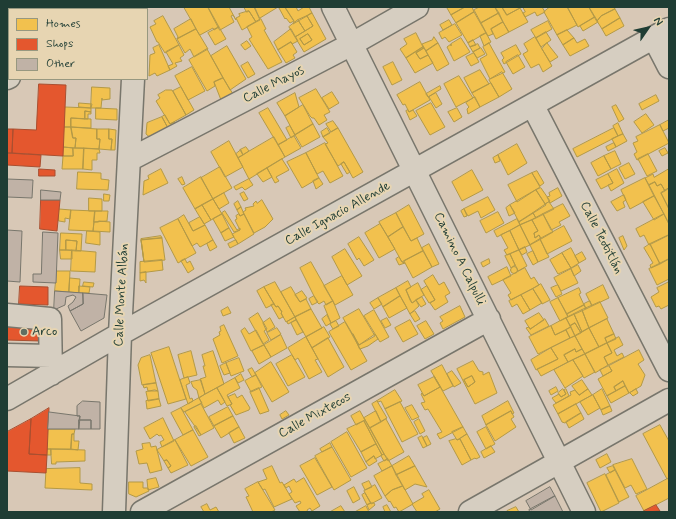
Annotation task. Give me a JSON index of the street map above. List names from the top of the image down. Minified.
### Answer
{"streets":{"street":["Calle Mayos","Calle Ignacio Allende","Calle Teotitlán","Camino A Calpulli","Calle Monte Albán","Calle Mixtecos"]},"crossings":[["Calle Mayos","Camino A Calpulli"],["Calle Mayos","Calle Monte Albán"],["Calle Ignacio Allende","Calle Teotitlán"],["Calle Ignacio Allende","Camino A Calpulli"],["Calle Ignacio Allende","Calle Monte Albán"],["Camino A Calpulli","Calle Mixtecos"]],"places":["Arco"],"legend":["Homes","Shops","Other"],"north":"top right"}
